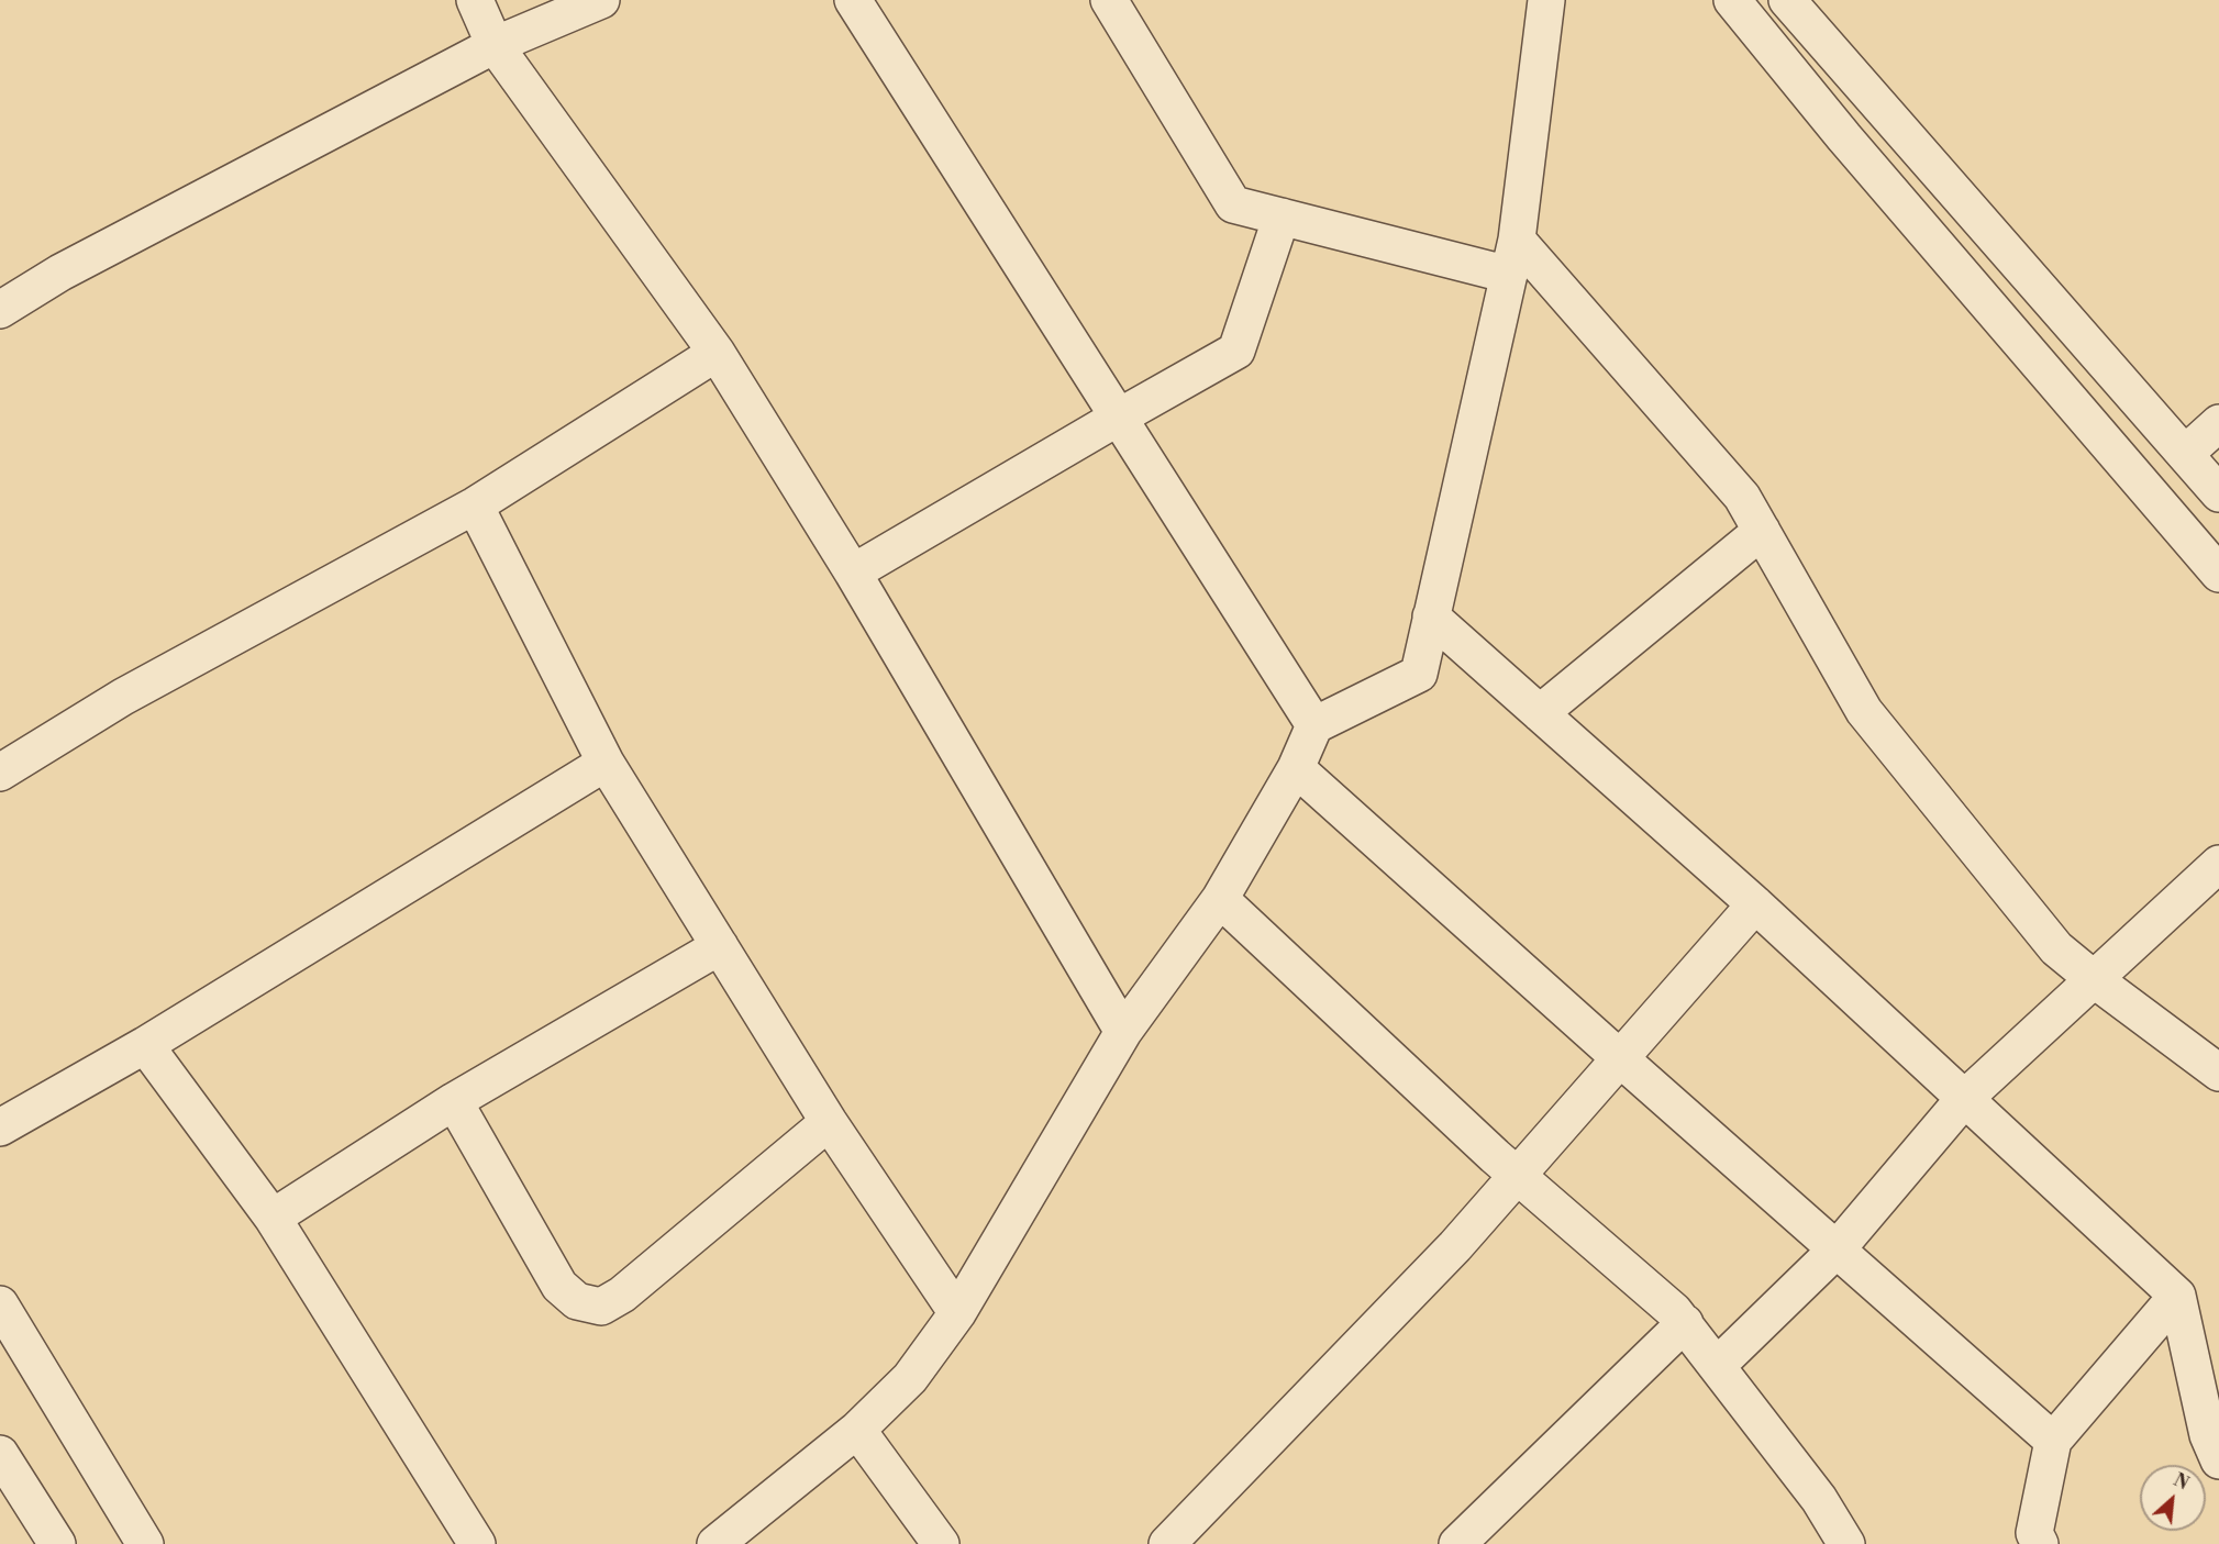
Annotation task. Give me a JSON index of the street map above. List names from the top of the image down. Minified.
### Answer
{"north":"top right"}
